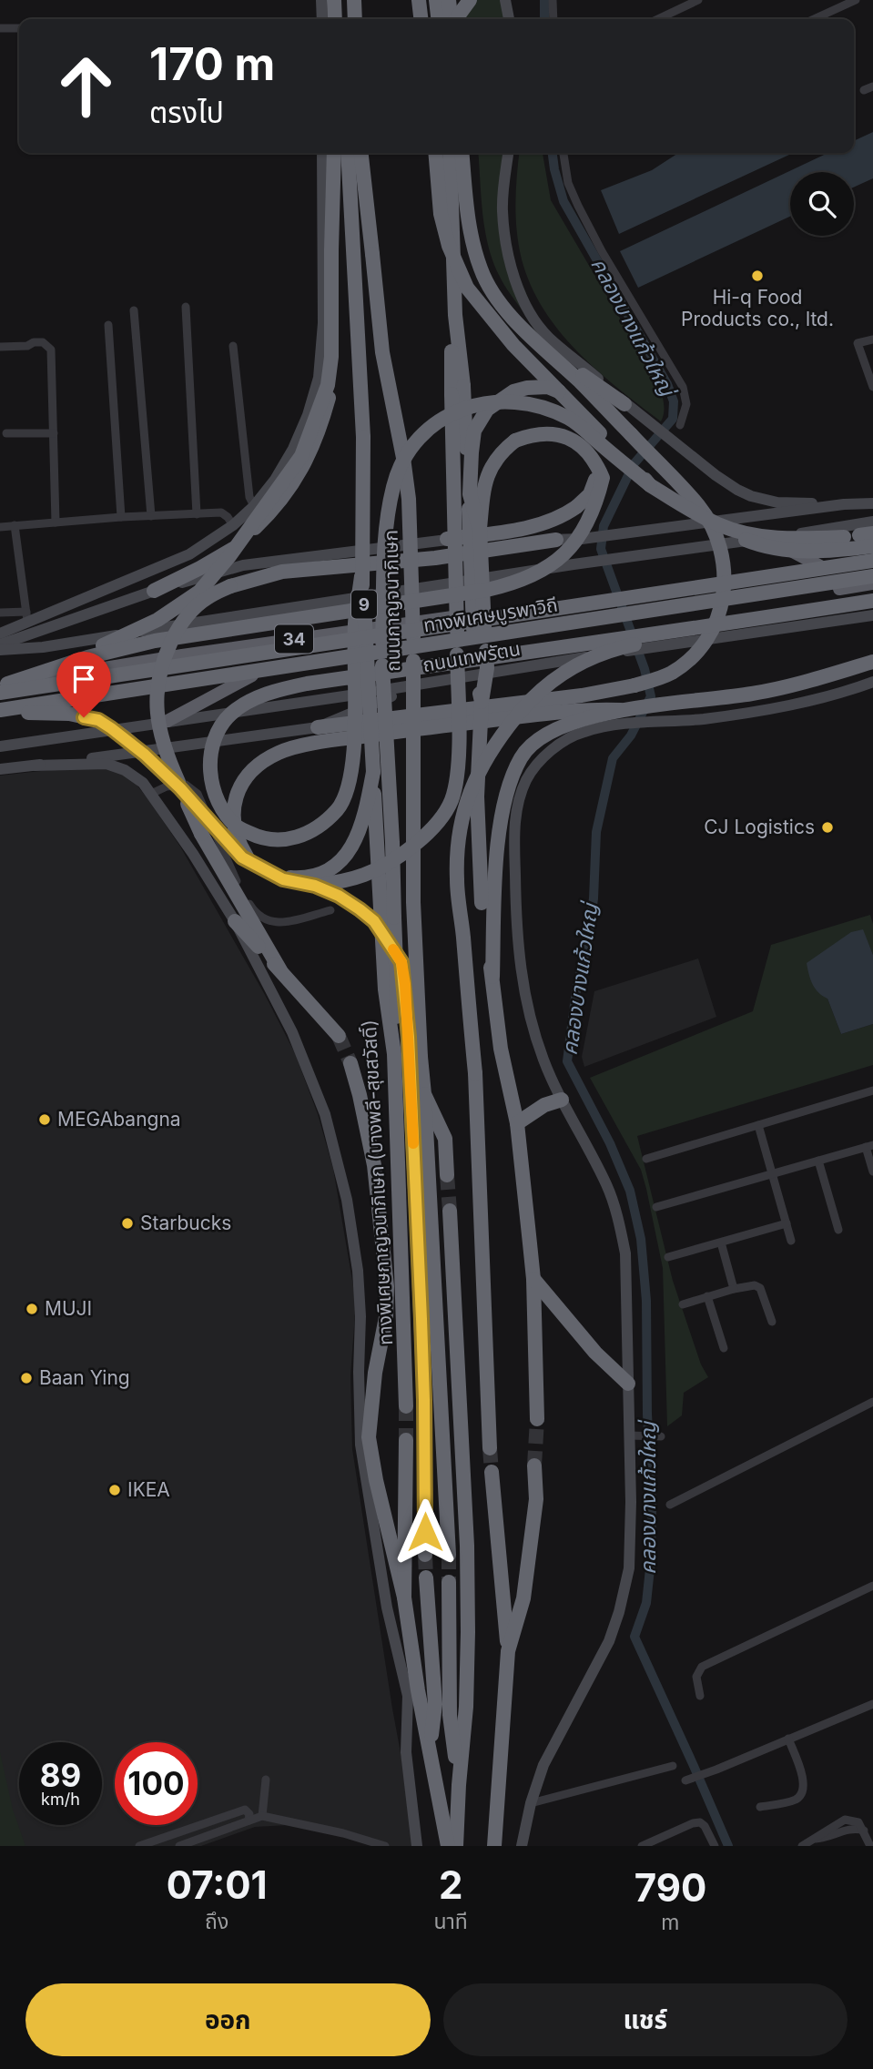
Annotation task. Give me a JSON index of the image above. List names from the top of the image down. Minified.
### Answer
{"streets":{"highway":["ถนนกาญจนาภิเษก","9","ทางพิเศษบูรพาวิถี","34","ถนนเทพรัตน","ทางพิเศษกาญจนาภิเษก (บางพลี-สุขสวัสดิ์)"]},"crossings":[["ถนนกาญจนาภิเษก","ทางพิเศษกาญจนาภิเษก (บางพลี-สุขสวัสดิ์)"],["ทางพิเศษบูรพาวิถี","ถนนเทพรัตน"]],"water":["คลองบางแก้วใหญ่"],"places":["Hi-q Food Products co., ltd.","CJ Logistics","MEGAbangna","Starbucks","MUJI","Baan Ying","IKEA"],"page":{"turn":["170 m","ตรงไป"],"speed":"89 km/h","limit":"100","eta":["07:01","ถึง","2","นาที","790","m"],"buttons":["ออก","แชร์"]}}
